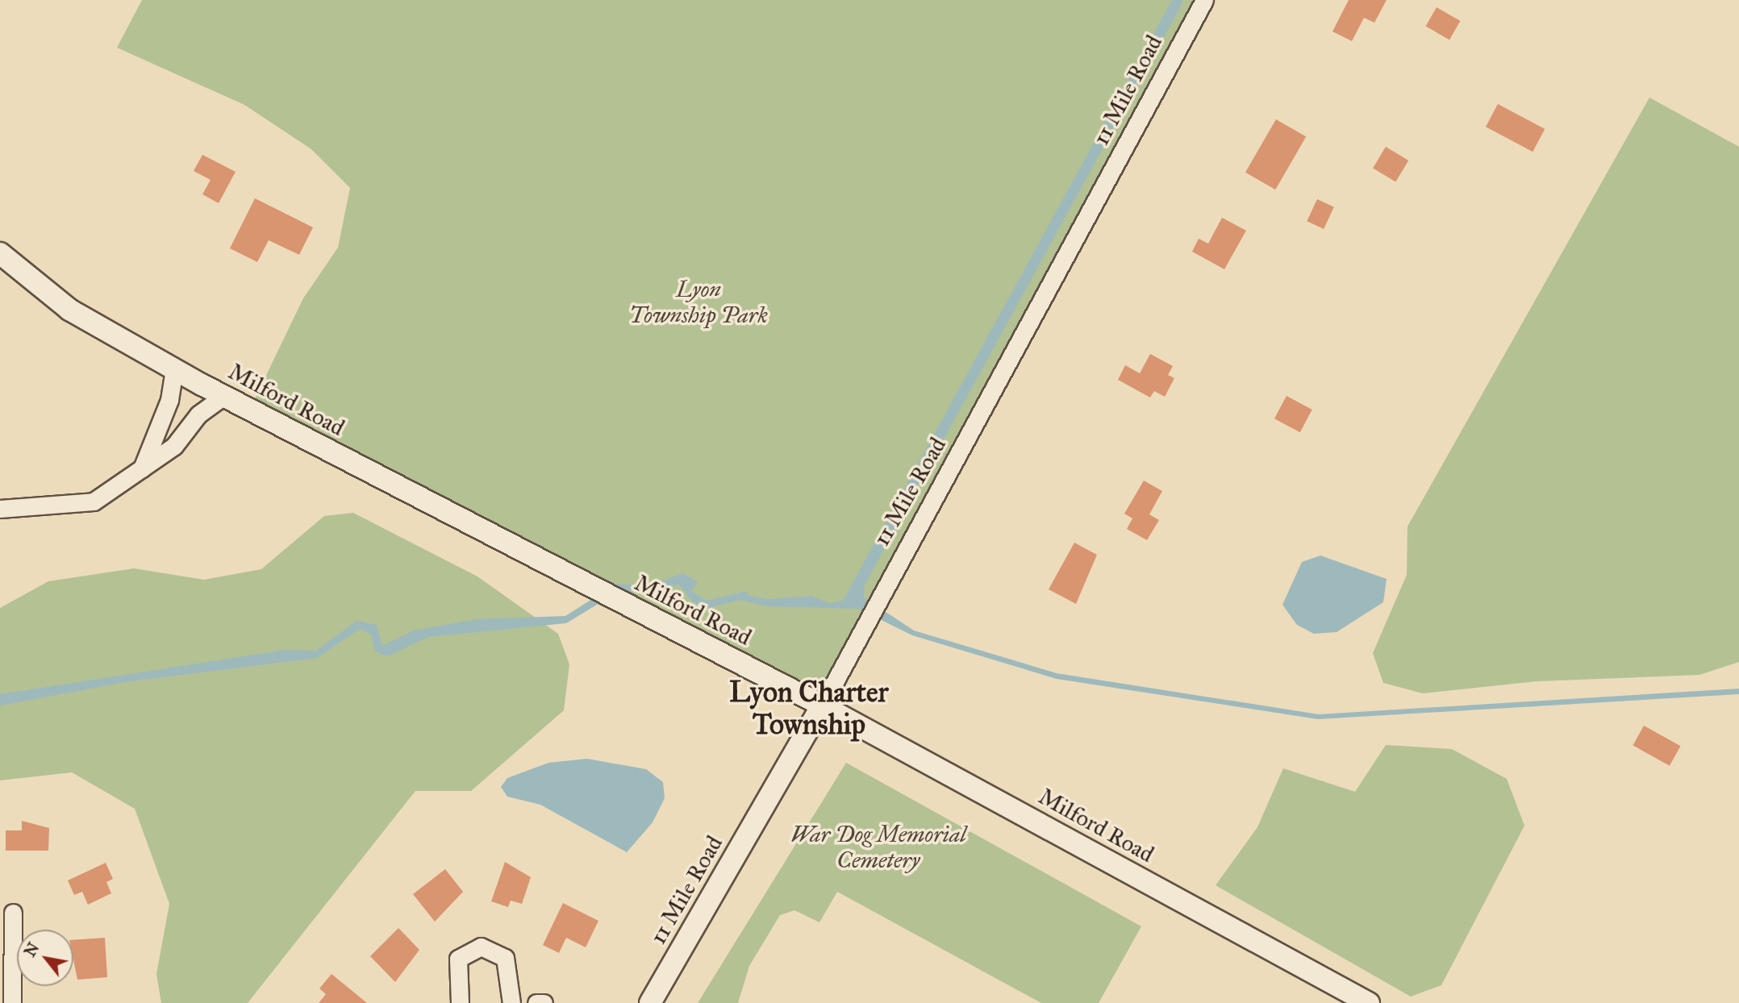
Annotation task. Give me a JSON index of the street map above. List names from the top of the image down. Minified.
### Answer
{"streets":{"street":["11 Mile Road","Milford Road"]},"crossings":[["11 Mile Road","Milford Road"]],"districts":["Lyon Charter Township"],"parks":["Lyon Township Park","War Dog Memorial Cemetery"],"north":"top left"}
